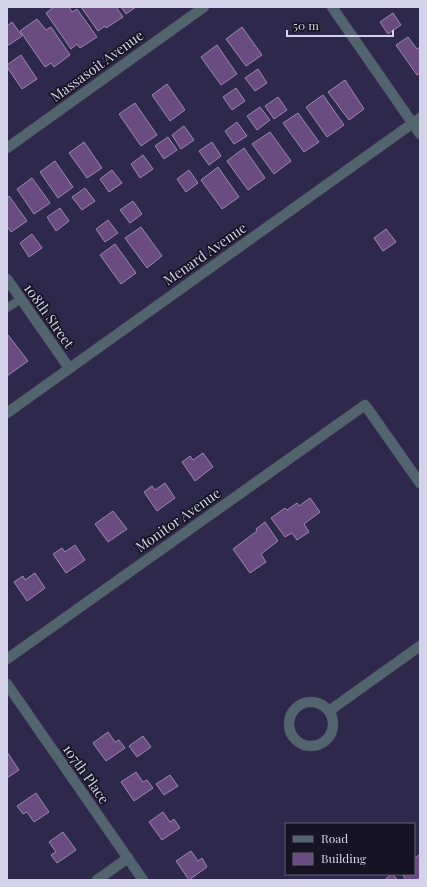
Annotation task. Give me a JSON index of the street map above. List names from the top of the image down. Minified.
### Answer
{"streets":{"street":["Massasoit Avenue","Menard Avenue","108th Street","Monitor Avenue","107th Place"]},"crossings":[["Menard Avenue","108th Street"]],"legend":["Road","Building"],"scale_bar":"50 m"}
